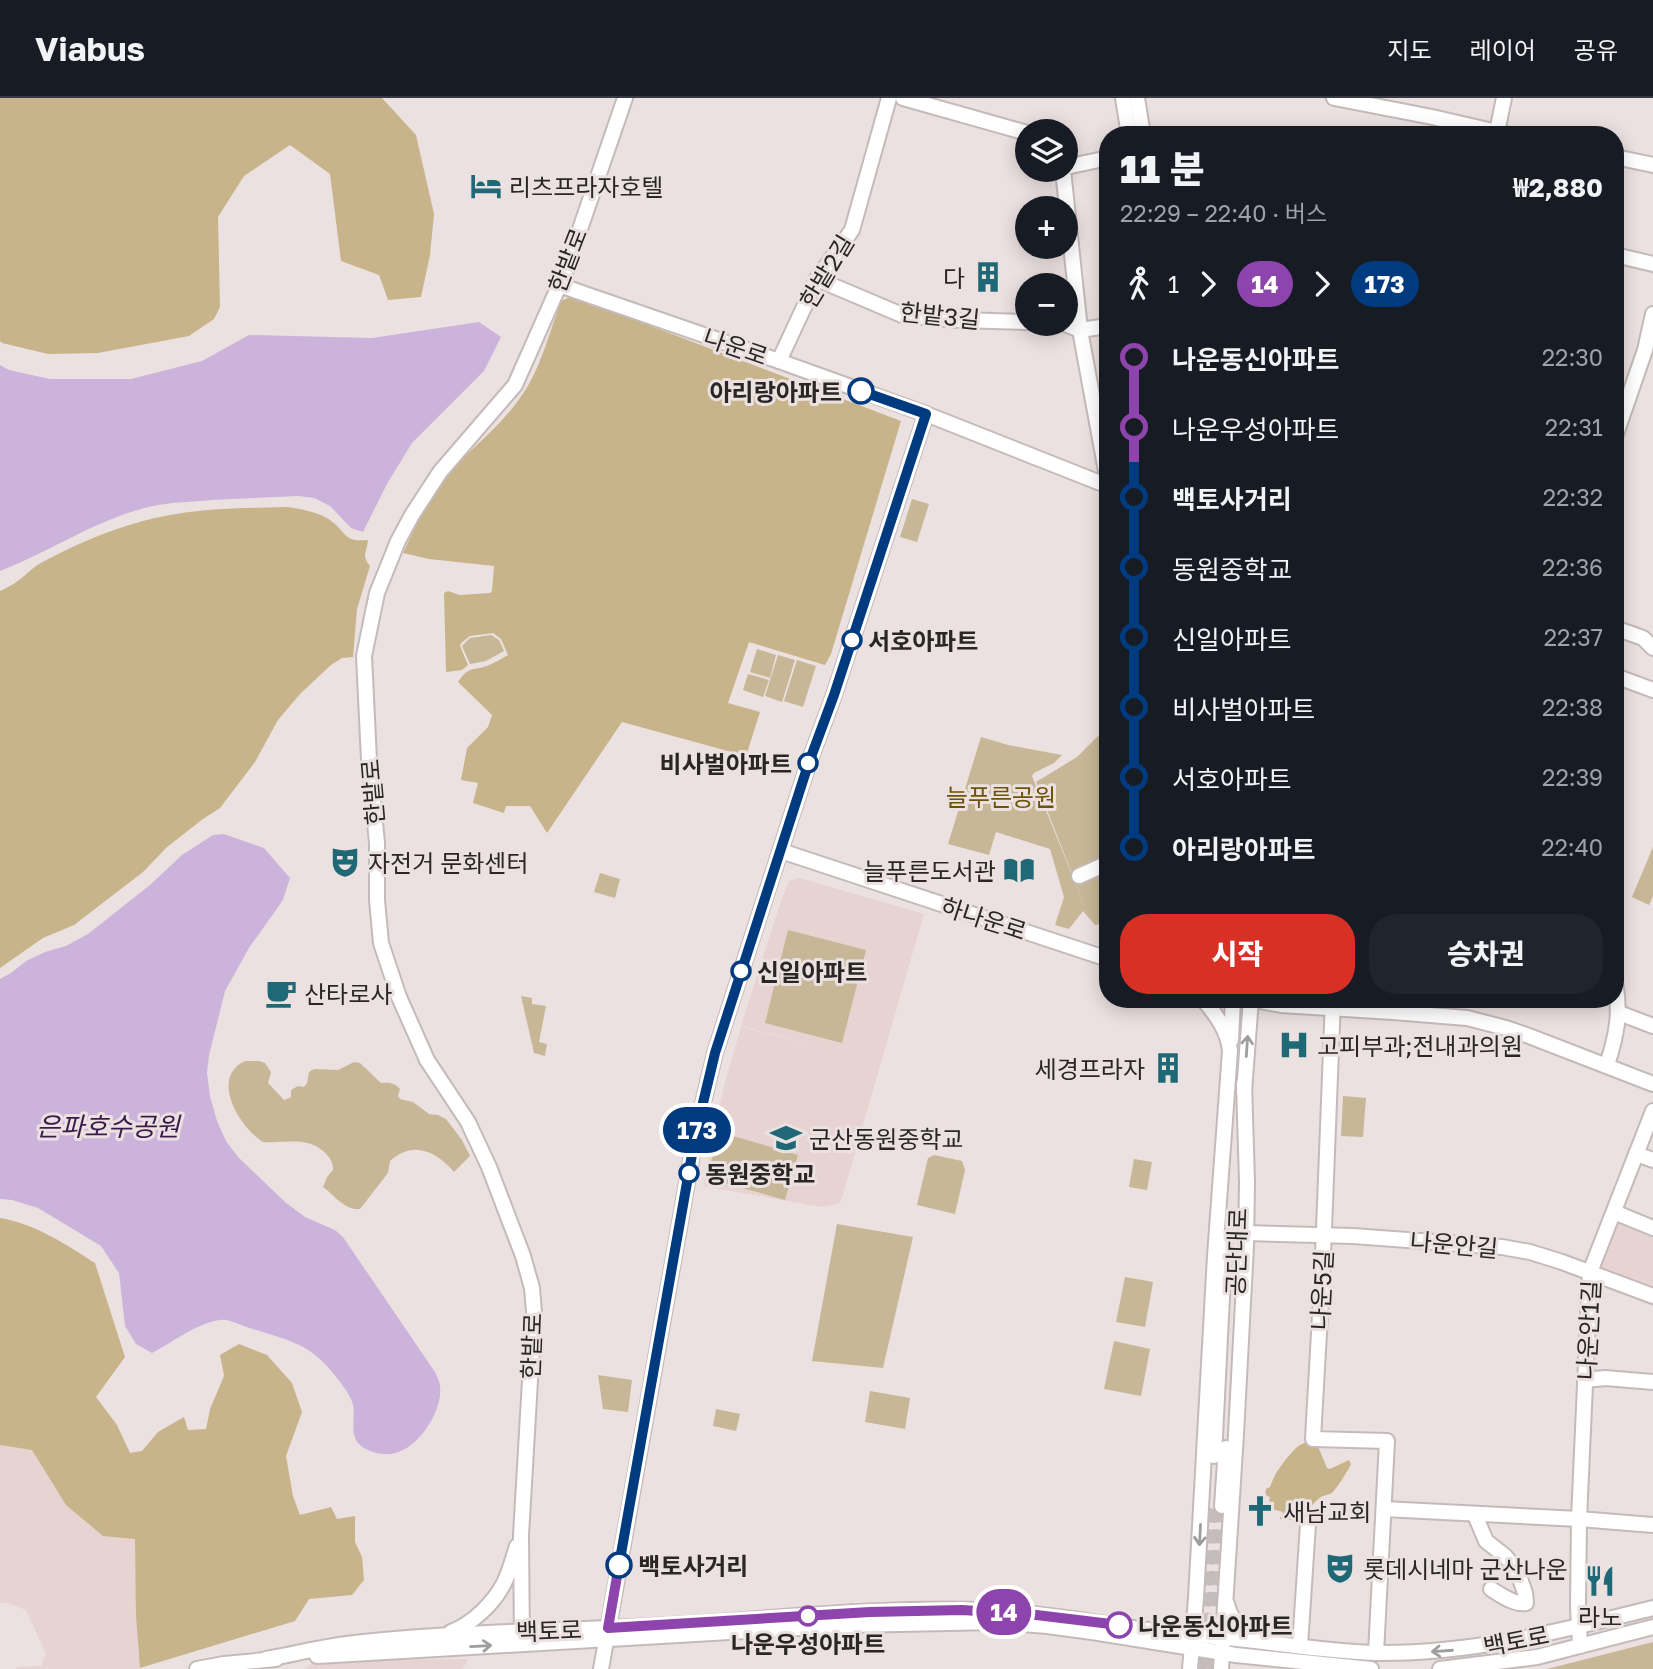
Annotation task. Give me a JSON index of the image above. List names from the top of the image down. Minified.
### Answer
{"streets":{"street":["한밭로","한밭2길","한밭3길","나운로","하나운로","나운안길","공단대로","나운5길","나운안1길","백토로"]},"crossings":[["한밭로","나운로"],["한밭로","백토로"],["한밭2길","한밭3길"],["한밭2길","나운로"],["나운안길","나운5길"],["나운안길","나운안1길"],["나운안1길","백토로"]],"water":["은파호수공원"],"parks":["늘푸른공원"],"places":{"hotel":["리츠프라자호텔"],"building":["다","세경프라자"],"other":["아리랑아파트","서호아파트","비사벌아파트","신일아파트","동원중학교","백토사거리","나운우성아파트","나운동신아파트"],"theatre":["자전거 문화센터","롯데시네마 군산나운"],"library":["늘푸른도서관"],"cafe":["산타로사"],"hospital":["고피부과;전내과의원"],"school or university":["군산동원중학교"],"church":["새남교회"],"restaurant":["라노"]},"lines":["bus line 173","bus line 14"],"page":{"header":"Viabus","nav":["지도","레이어","공유"],"on_map":["14","173"],"map_buttons":["+","−"],"heading":["11 분","22:29 – 22:40 · 버스","₩2,880"],"legs":["1","14","173"],"list":[{"name":"나운동신아파트","value":"22:30"},{"name":"나운우성아파트","value":"22:31"},{"name":"백토사거리","value":"22:32"},{"name":"동원중학교","value":"22:36"},{"name":"신일아파트","value":"22:37"},{"name":"비사벌아파트","value":"22:38"},{"name":"서호아파트","value":"22:39"},{"name":"아리랑아파트","value":"22:40"}],"buttons":["시작","승차권"]}}
